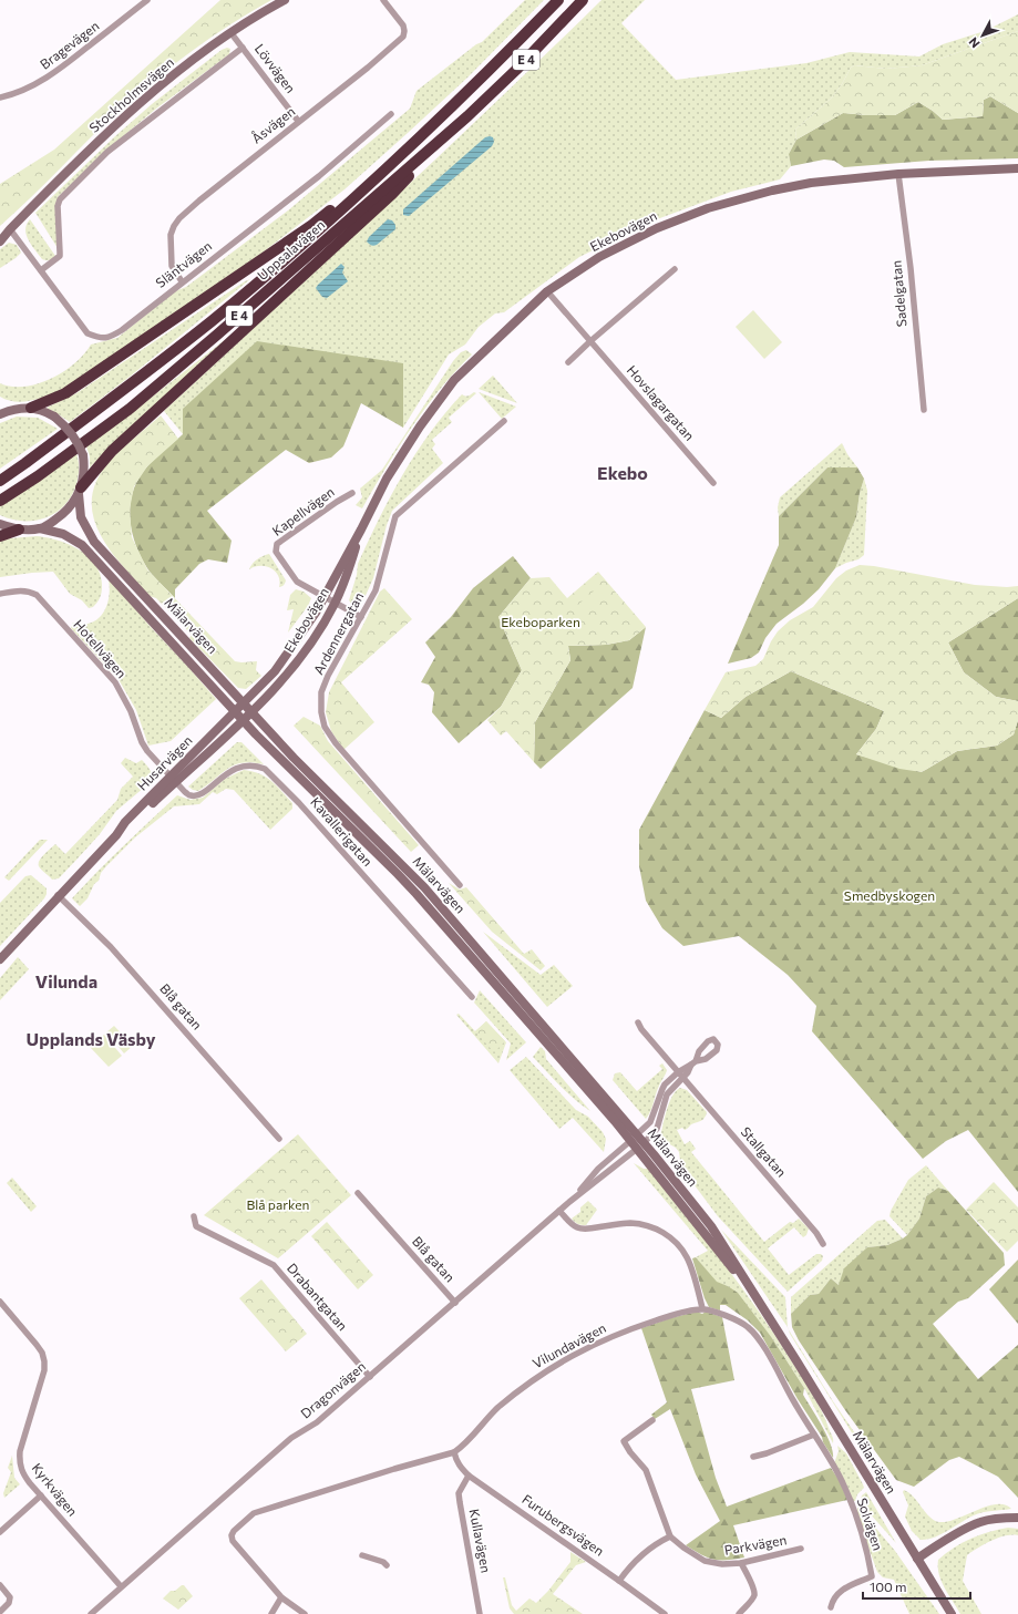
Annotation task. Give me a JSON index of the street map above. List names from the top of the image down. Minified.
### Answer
{"streets":{"highway":["E 4","Uppsalavägen"],"main road":["Stockholmsvägen","Ekebovägen","Mälarvägen","Husarvägen"],"street":["Bragevägen","Lövvägen","Åsvägen","Släntvägen","Sadelgatan","Hovslagargatan","Kapellvägen","Ardennergatan","Hotellvägen","Kavallerigatan","Blå gatan","Stallgatan","Drabantgatan","Vilundavägen","Dragonvägen","Kyrkvägen","Solvägen","Furubergsvägen","Kullavägen","Parkvägen"]},"crossings":[["Lövvägen","Stockholmsvägen"],["Lövvägen","Åsvägen"],["Stockholmsvägen","Släntvägen"],["Åsvägen","Släntvägen"],["Ekebovägen","Sadelgatan"],["Ekebovägen","Hovslagargatan"],["Ekebovägen","Kapellvägen"],["Ekebovägen","Mälarvägen"],["Ekebovägen","Husarvägen"],["Kapellvägen","Ardennergatan"],["Mälarvägen","Husarvägen"],["Mälarvägen","Dragonvägen"],["Hotellvägen","Husarvägen"],["Hotellvägen","Kavallerigatan"],["Husarvägen","Kavallerigatan"],["Husarvägen","Blå gatan"],["Blå gatan","Dragonvägen"],["Drabantgatan","Dragonvägen"],["Vilundavägen","Solvägen"],["Vilundavägen","Furubergsvägen"],["Dragonvägen","Kyrkvägen"],["Furubergsvägen","Kullavägen"]],"districts":["Ekebo","Vilunda","Upplands Väsby"],"parks":["Ekeboparken","Smedbyskogen","Blå parken"],"scale_bar":"100 m","north":"bottom left"}
